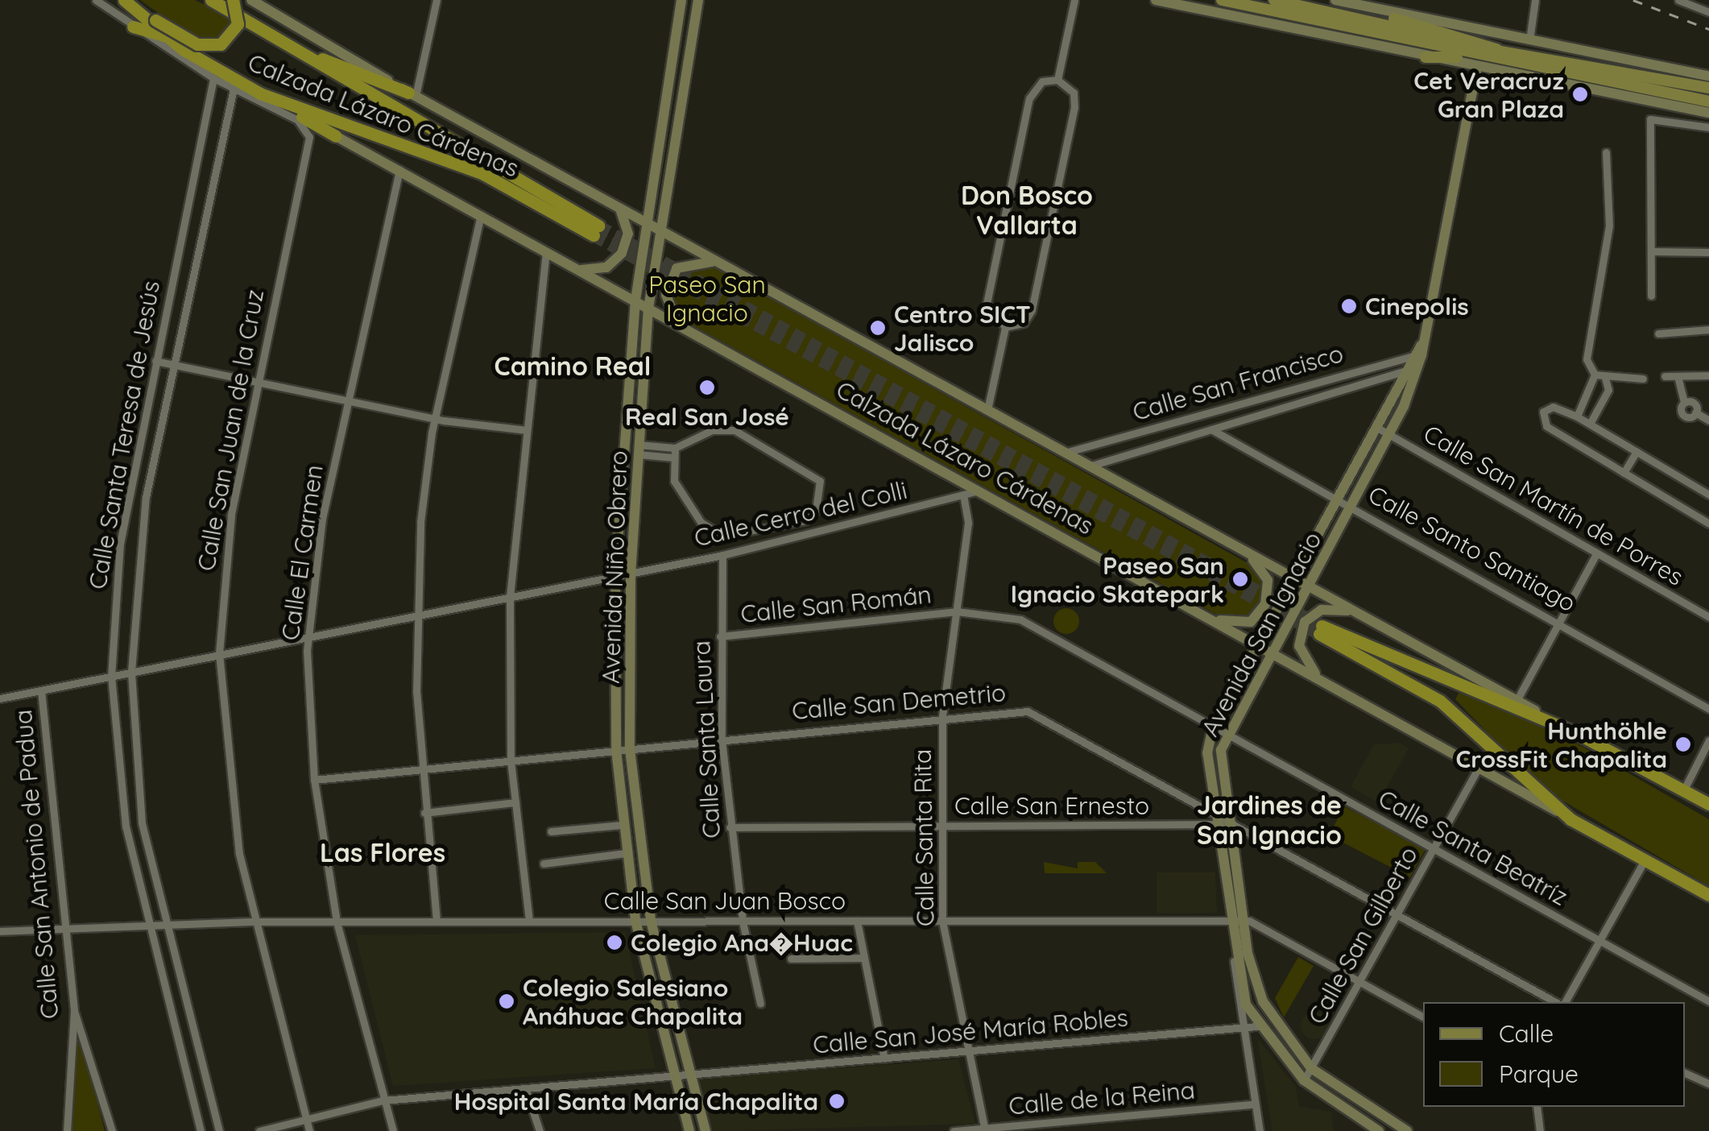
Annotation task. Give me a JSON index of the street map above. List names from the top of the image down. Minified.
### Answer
{"streets":{"highway":["Calzada Lázaro Cárdenas"],"street":["Calle San Francisco","Calle San Juan de la Cruz","Calle Santa Teresa de Jesús","Calle San Martín de Porres","Calle Cerro del Colli","Calle Santo Santiago","Calle El Carmen","Avenida Niño Obrero","Calle San Román","Avenida San Ignacio","Calle San Demetrio","Calle Santa Laura","Calle San Ernesto","Calle Santa Rita","Calle Santa Beatríz","Calle San Antonio de Padua","Calle San Juan Bosco","Calle San Gilberto","Calle San José María Robles","Calle de la Reina"]},"crossings":[["Calzada Lázaro Cárdenas","Calle San Francisco"],["Calzada Lázaro Cárdenas","Calle Cerro del Colli"],["Calzada Lázaro Cárdenas","Calle El Carmen"],["Calzada Lázaro Cárdenas","Avenida Niño Obrero"],["Calzada Lázaro Cárdenas","Avenida San Ignacio"],["Calzada Lázaro Cárdenas","Calle San Gilberto"],["Calle San Francisco","Calle Santo Santiago"],["Calle San Francisco","Avenida San Ignacio"],["Calle San Juan de la Cruz","Calle Cerro del Colli"],["Calle San Juan de la Cruz","Calle San Juan Bosco"],["Calle San Juan de la Cruz","Calle San José María Robles"],["Calle Santa Teresa de Jesús","Calle Cerro del Colli"],["Calle Santa Teresa de Jesús","Calle San Juan Bosco"],["Calle San Martín de Porres","Avenida San Ignacio"],["Calle Cerro del Colli","Calle El Carmen"],["Calle Cerro del Colli","Avenida Niño Obrero"],["Calle Cerro del Colli","Calle Santa Laura"],["Calle Cerro del Colli","Calle Santa Rita"],["Calle Cerro del Colli","Calle San Antonio de Padua"],["Calle Santo Santiago","Avenida San Ignacio"],["Calle El Carmen","Calle San Demetrio"],["Calle El Carmen","Calle San Juan Bosco"],["Calle El Carmen","Calle San José María Robles"],["Avenida Niño Obrero","Calle San Demetrio"],["Avenida Niño Obrero","Calle San Juan Bosco"],["Avenida Niño Obrero","Calle San José María Robles"],["Calle San Román","Calle Santa Laura"],["Calle San Román","Calle Santa Rita"],["Calle San Román","Calle Santa Beatríz"],["Avenida San Ignacio","Calle San Demetrio"],["Avenida San Ignacio","Calle San Ernesto"],["Avenida San Ignacio","Calle Santa Beatríz"],["Avenida San Ignacio","Calle San Juan Bosco"],["Avenida San Ignacio","Calle San Gilberto"],["Avenida San Ignacio","Calle San José María Robles"],["Calle San Demetrio","Calle Santa Laura"],["Calle San Demetrio","Calle San Ernesto"],["Calle San Demetrio","Calle Santa Rita"],["Calle San Demetrio","Calle San Gilberto"],["Calle Santa Laura","Calle San Ernesto"],["Calle Santa Laura","Calle San Juan Bosco"],["Calle San Ernesto","Calle Santa Rita"],["Calle Santa Rita","Calle Santa Beatríz"],["Calle Santa Rita","Calle San Juan Bosco"],["Calle Santa Rita","Calle San José María Robles"],["Calle Santa Rita","Calle de la Reina"],["Calle Santa Beatríz","Calle San Gilberto"],["Calle San Antonio de Padua","Calle San Juan Bosco"],["Calle San Juan Bosco","Calle San Gilberto"]],"districts":["Don Bosco Vallarta","Camino Real","Jardines de San Ignacio","Las Flores"],"parks":["Paseo San Ignacio"],"places":["Cet Veracruz Gran Plaza","Cinepolis","Centro SICT Jalisco","Real San José","Paseo San Ignacio Skatepark","Hunthöhle CrossFit Chapalita","Colegio Ana�Huac","Colegio Salesiano Anáhuac Chapalita","Hospital Santa María Chapalita"],"legend":["Calle","Parque"]}
